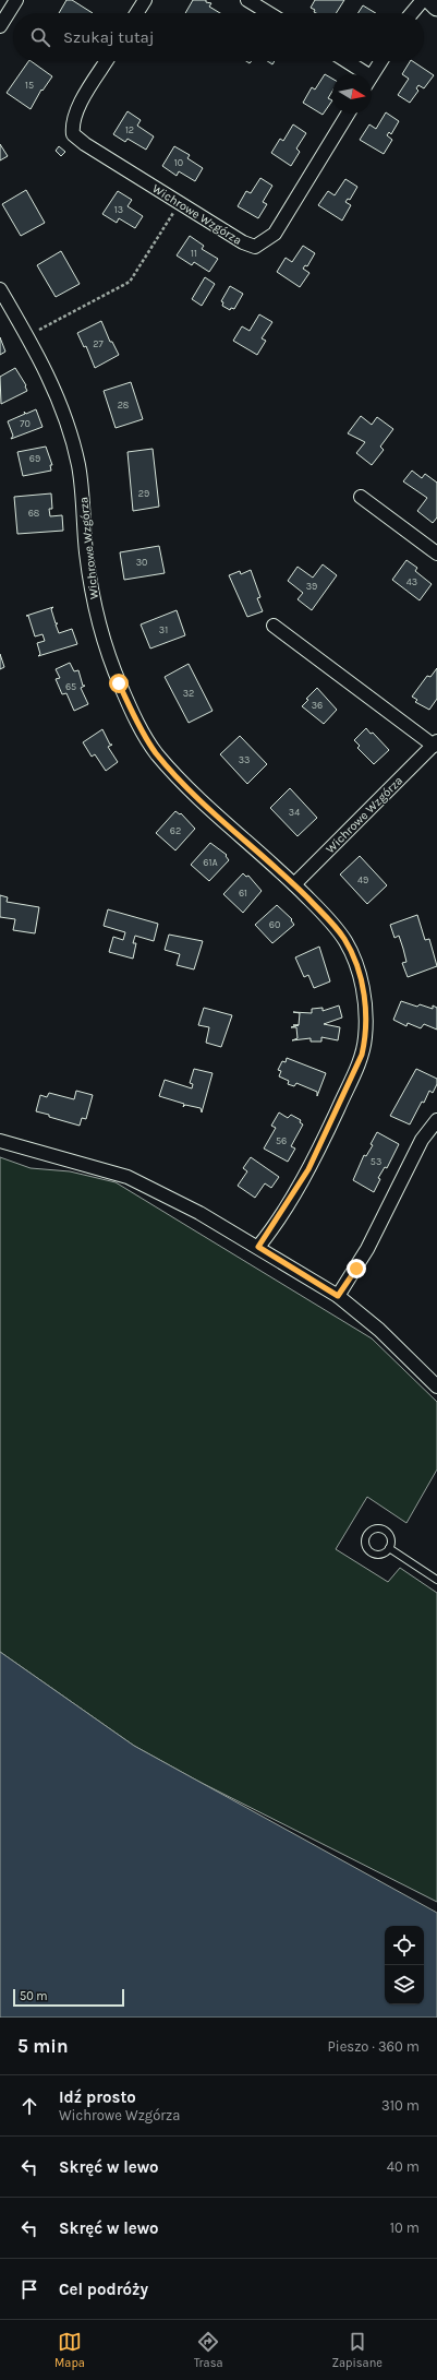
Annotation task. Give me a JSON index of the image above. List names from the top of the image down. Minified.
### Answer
{"streets":{"street":["Wichrowe Wzgórza"]},"house_numbers":["15","12","10","13","11","27","28","70","69","29","68","30","43","39","31","65","32","36","33","34","62","61A","49","61","60","56","53"],"scale_bar":"50 m","north":"right","page":{"search":"Szukaj tutaj","scale":"50 m","heading":["5 min","Pieszo · 360 m"],"list":[["Idź prosto","Wichrowe Wzgórza","310 m"],["Skręć w lewo","40 m"],["Skręć w lewo","10 m"],"Cel podróży"],"nav":["Mapa","Trasa","Zapisane"]}}
